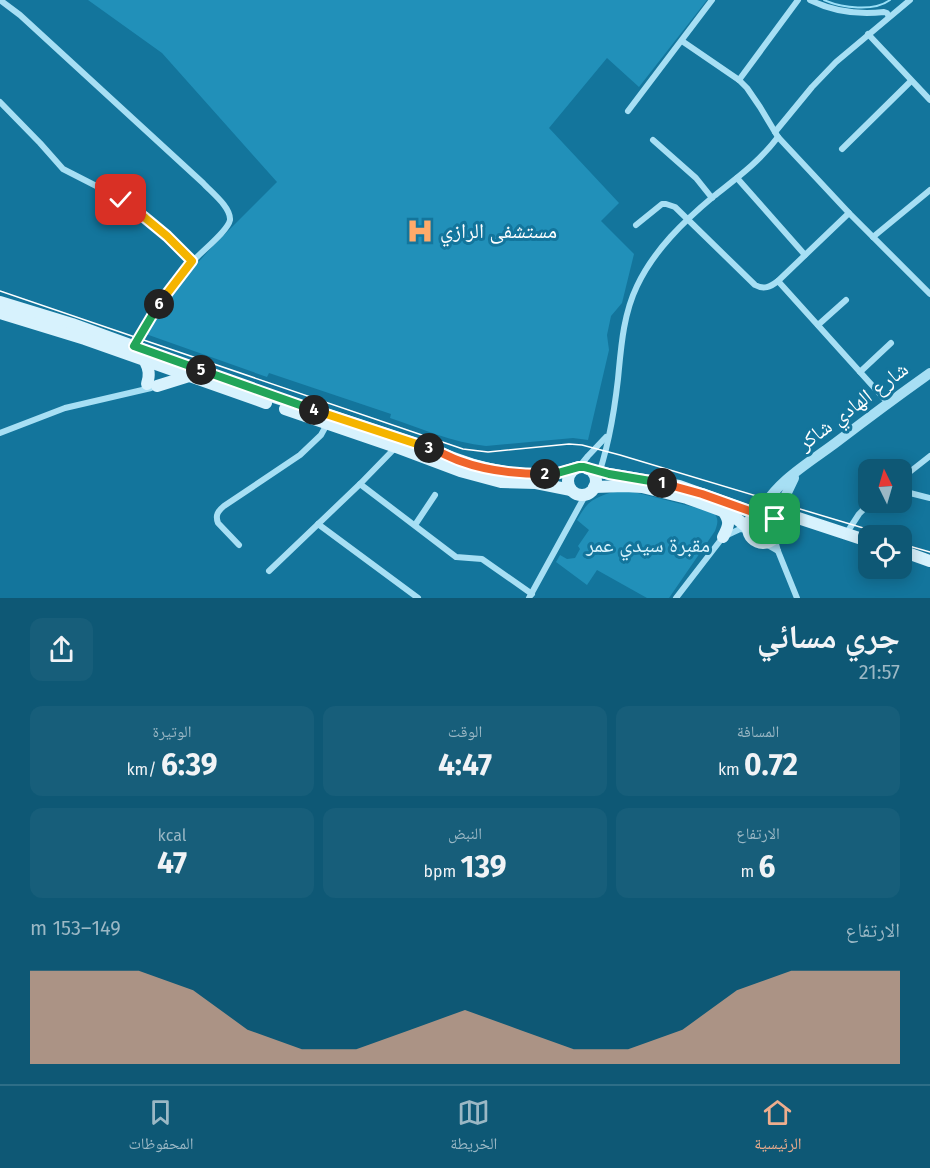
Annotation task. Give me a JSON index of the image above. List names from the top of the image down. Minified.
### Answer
{"streets":{"street":["شارع الهادي شاكر"]},"parks":["مقبرة سيدي عمر"],"places":{"hospital":["مستشفى الرازي"]},"north":"top","page":{"pins":["6","5","4","3","2","1"],"heading":["جري مسائي","21:57"],"stats":[["المسافة","0.72 km"],["الوقت","4:47"],["الوتيرة","6:39 /km"],["الارتفاع","6 m"],["النبض","139 bpm"],["kcal","47"]],"chart":["الارتفاع","149–153 m"],"tabs":["الرئيسية","الخريطة","المحفوظات"]}}
